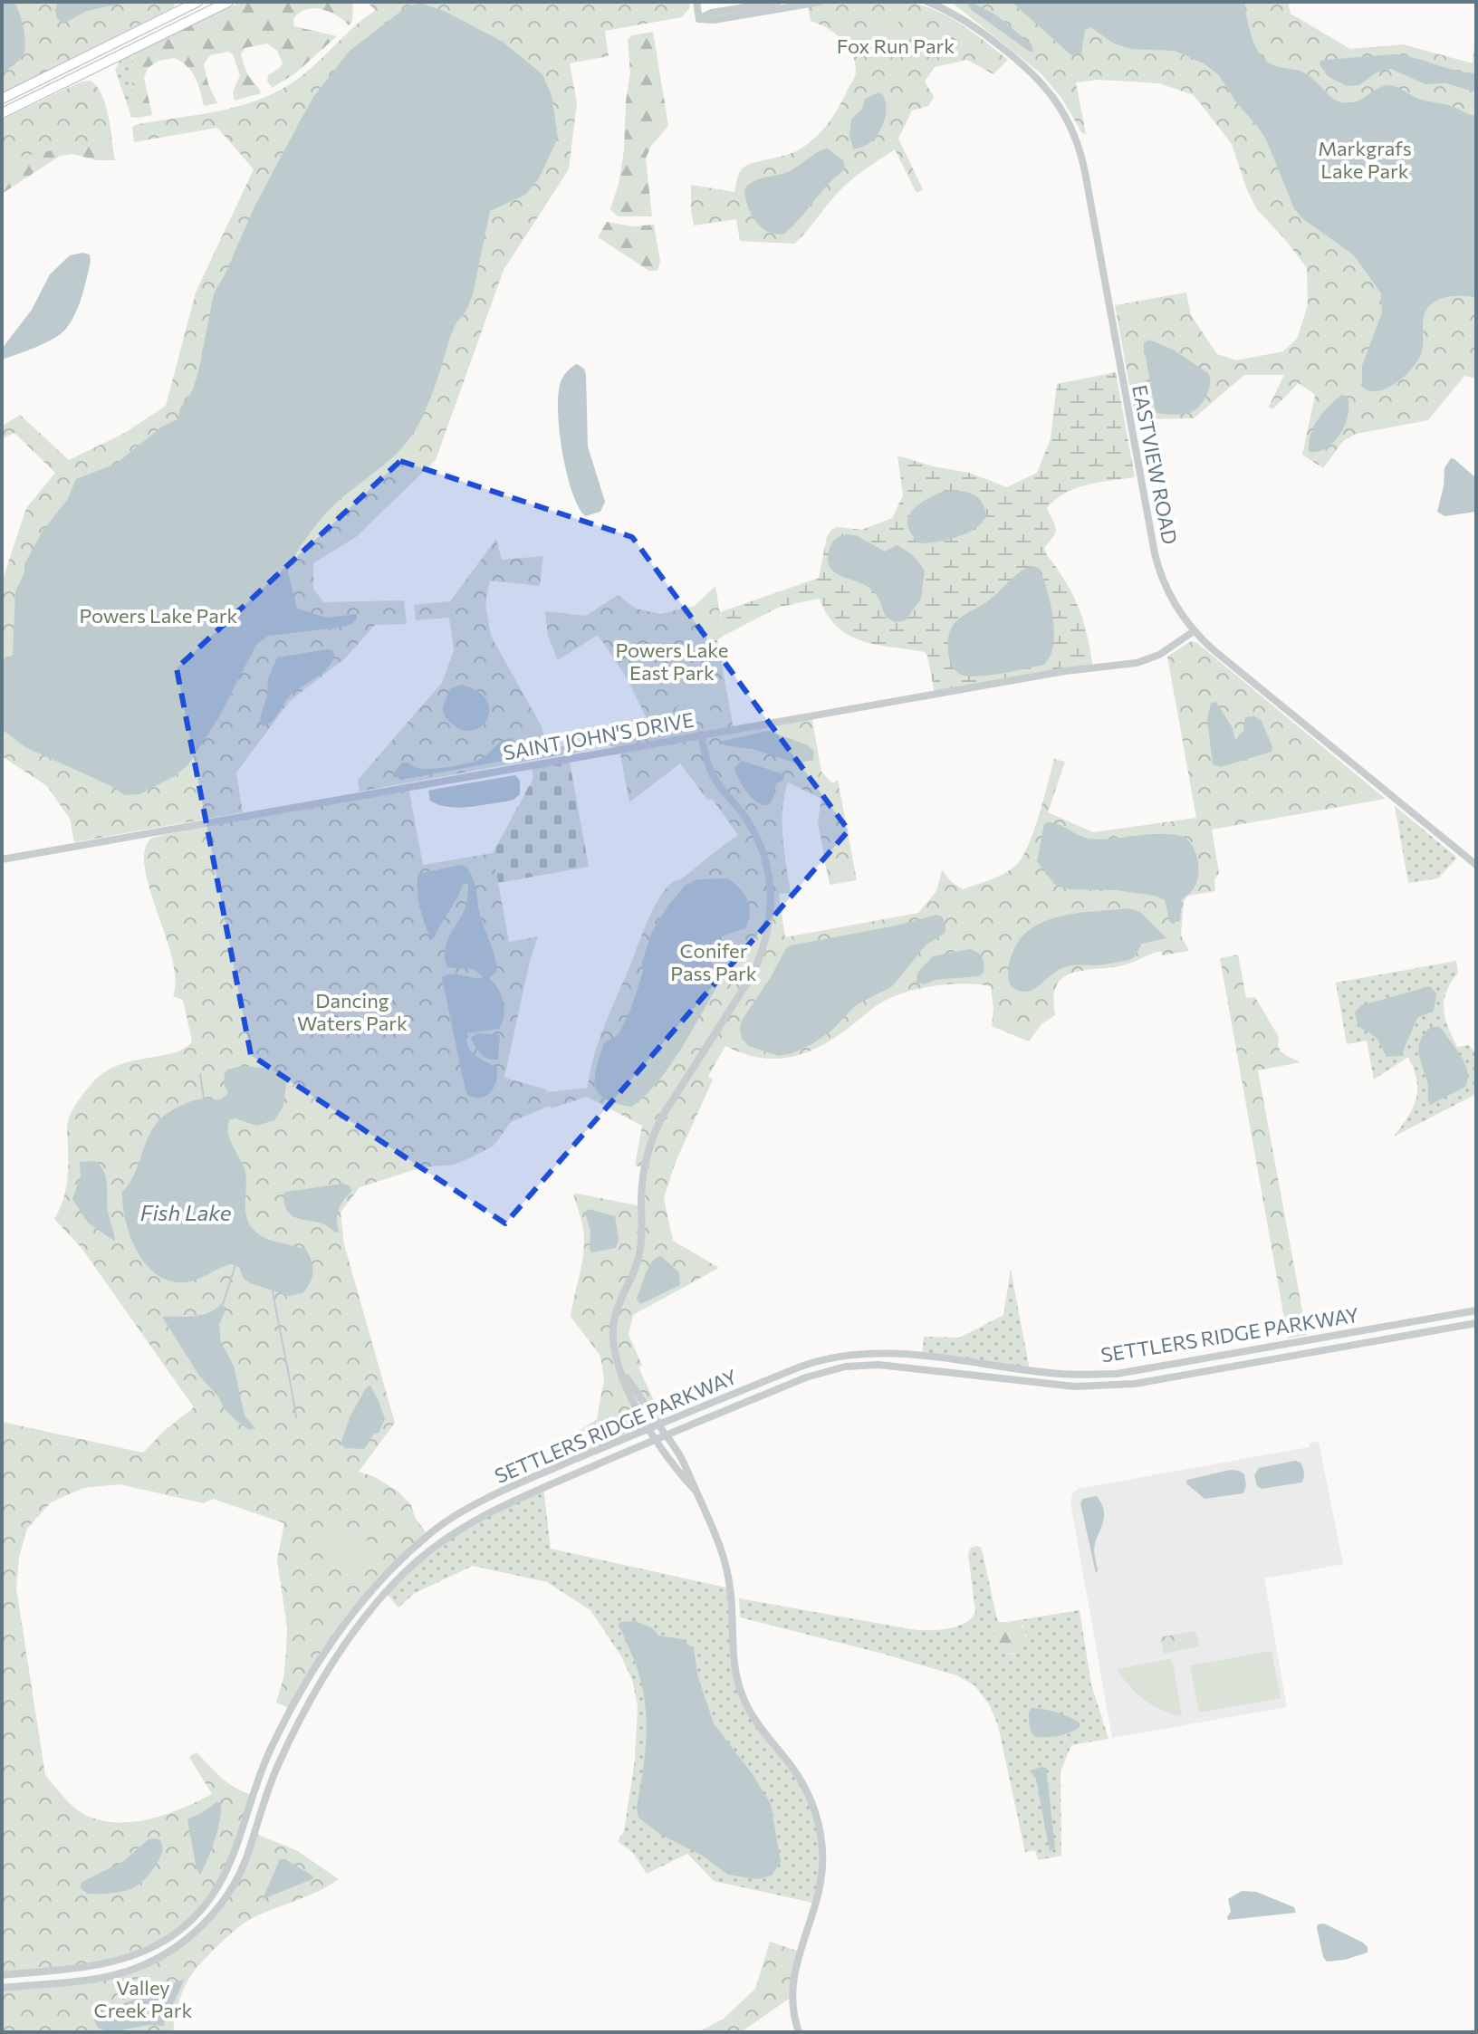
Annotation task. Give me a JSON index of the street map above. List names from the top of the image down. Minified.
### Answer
{"streets":{"street":["EASTVIEW ROAD","SAINT JOHN'S DRIVE","SETTLERS RIDGE PARKWAY"]},"crossings":[["EASTVIEW ROAD","SAINT JOHN'S DRIVE"]],"water":["Fish Lake"],"parks":["Fox Run Park","Markgrafs Lake Park","Powers Lake Park","Powers Lake East Park","Conifer Pass Park","Dancing Waters Park","Valley Creek Park"]}
